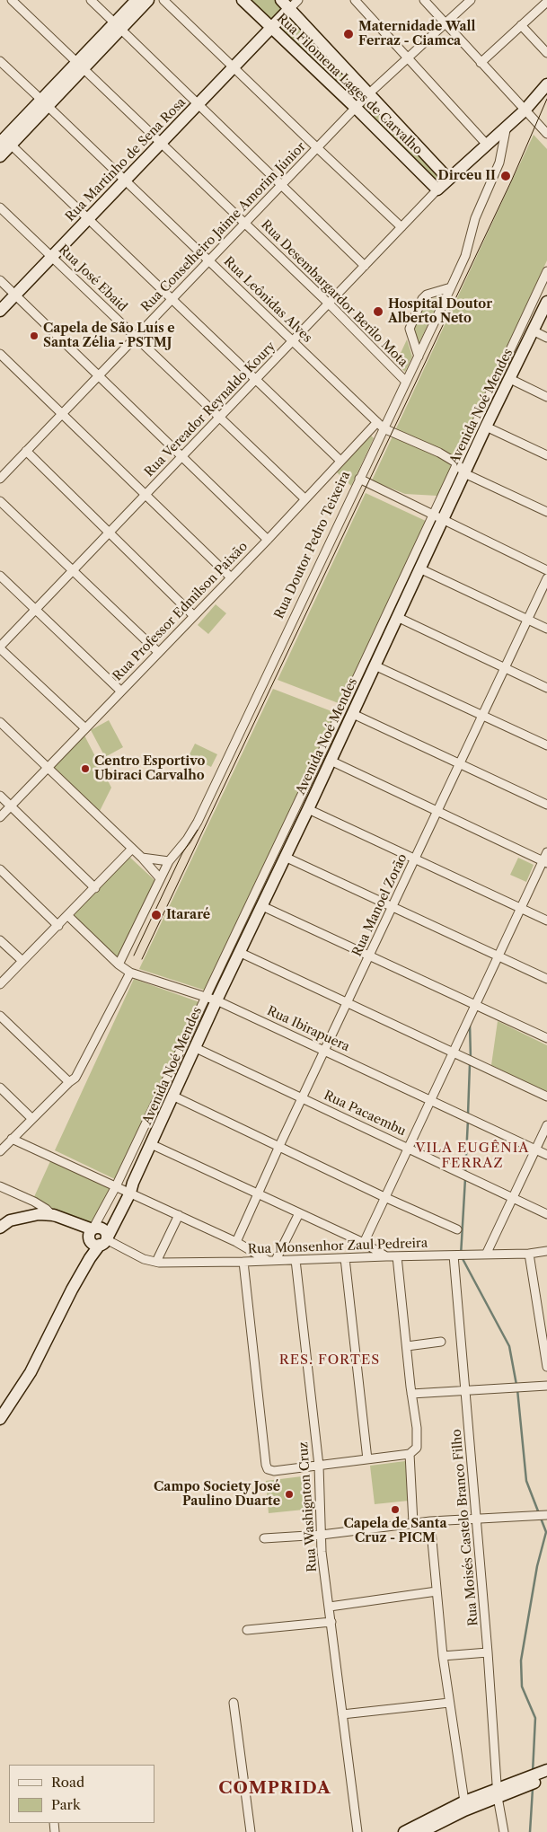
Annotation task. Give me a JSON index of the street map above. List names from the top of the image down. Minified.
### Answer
{"streets":{"street":["Rua Filomena Lages de Carvalho","Rua Martinho de Sena Rosa","Rua Conselheiro Jaime Amorim Júnior","Rua José Ebaid","Rua Desembargardor Berilo Mota","Rua Leônidas Alves","Avenida Noé Mendes","Rua Vereador Reynaldo Koury","Rua Doutor Pedro Teixeira","Rua Professor Edmilson Paixão","Rua Manoel Zorão","Rua Ibirapuera","Rua Pacaembu","Rua Monsenhor Zaul Pedreira","Rua Washignton Cruz","Rua Moisés Castelo Branco Filho"]},"crossings":[["Rua Filomena Lages de Carvalho","Rua Martinho de Sena Rosa"],["Rua Filomena Lages de Carvalho","Rua Conselheiro Jaime Amorim Júnior"],["Rua Filomena Lages de Carvalho","Rua Vereador Reynaldo Koury"],["Rua Martinho de Sena Rosa","Rua José Ebaid"],["Rua Martinho de Sena Rosa","Rua Desembargardor Berilo Mota"],["Rua Martinho de Sena Rosa","Rua Leônidas Alves"],["Rua Conselheiro Jaime Amorim Júnior","Rua José Ebaid"],["Rua Conselheiro Jaime Amorim Júnior","Rua Desembargardor Berilo Mota"],["Rua Conselheiro Jaime Amorim Júnior","Rua Leônidas Alves"],["Rua José Ebaid","Rua Vereador Reynaldo Koury"],["Rua José Ebaid","Rua Professor Edmilson Paixão"],["Rua Desembargardor Berilo Mota","Rua Vereador Reynaldo Koury"],["Rua Desembargardor Berilo Mota","Rua Doutor Pedro Teixeira"],["Rua Leônidas Alves","Avenida Noé Mendes"],["Rua Leônidas Alves","Rua Vereador Reynaldo Koury"],["Rua Leônidas Alves","Rua Doutor Pedro Teixeira"],["Rua Leônidas Alves","Rua Professor Edmilson Paixão"],["Avenida Noé Mendes","Rua Ibirapuera"],["Avenida Noé Mendes","Rua Pacaembu"],["Avenida Noé Mendes","Rua Monsenhor Zaul Pedreira"],["Rua Doutor Pedro Teixeira","Rua Professor Edmilson Paixão"],["Rua Doutor Pedro Teixeira","Rua Ibirapuera"],["Rua Manoel Zorão","Rua Ibirapuera"],["Rua Manoel Zorão","Rua Pacaembu"],["Rua Monsenhor Zaul Pedreira","Rua Washignton Cruz"],["Rua Monsenhor Zaul Pedreira","Rua Moisés Castelo Branco Filho"]],"districts":["VILA EUGÊNIA FERRAZ","RES. FORTES","COMPRIDA"],"places":["Maternidade Wall Ferraz - Ciamca","Dirceu II","Hospital Doutor Alberto Neto","Capela de São Luís e Santa Zélia - PSTMJ","Centro Esportivo Ubiraci Carvalho","Itararé","Campo Society José Paulino Duarte","Capela de Santa Cruz - PICM"],"legend":["Road","Park"]}
